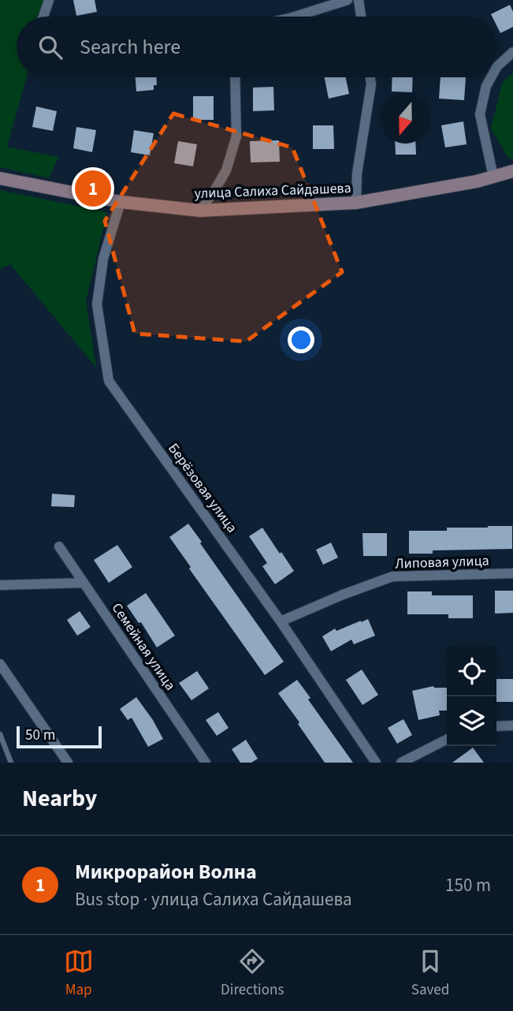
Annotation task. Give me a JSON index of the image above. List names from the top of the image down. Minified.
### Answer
{"streets":{"street":["улица Салиха Сайдашева","Берёзовая улица","Липовая улица","Семейная улица"]},"crossings":[["улица Салиха Сайдашева","Берёзовая улица"],["Берёзовая улица","Липовая улица"]],"scale_bar":"50 m","north":"bottom","page":{"search":"Search here","pins":"1","scale":"50 m","heading":"Nearby","list":[{"mark":"1","name":"Микрорайон Волна","note":"Bus stop · улица Салиха Сайдашева","value":"150 m"}],"nav":["Map","Directions","Saved"]}}
